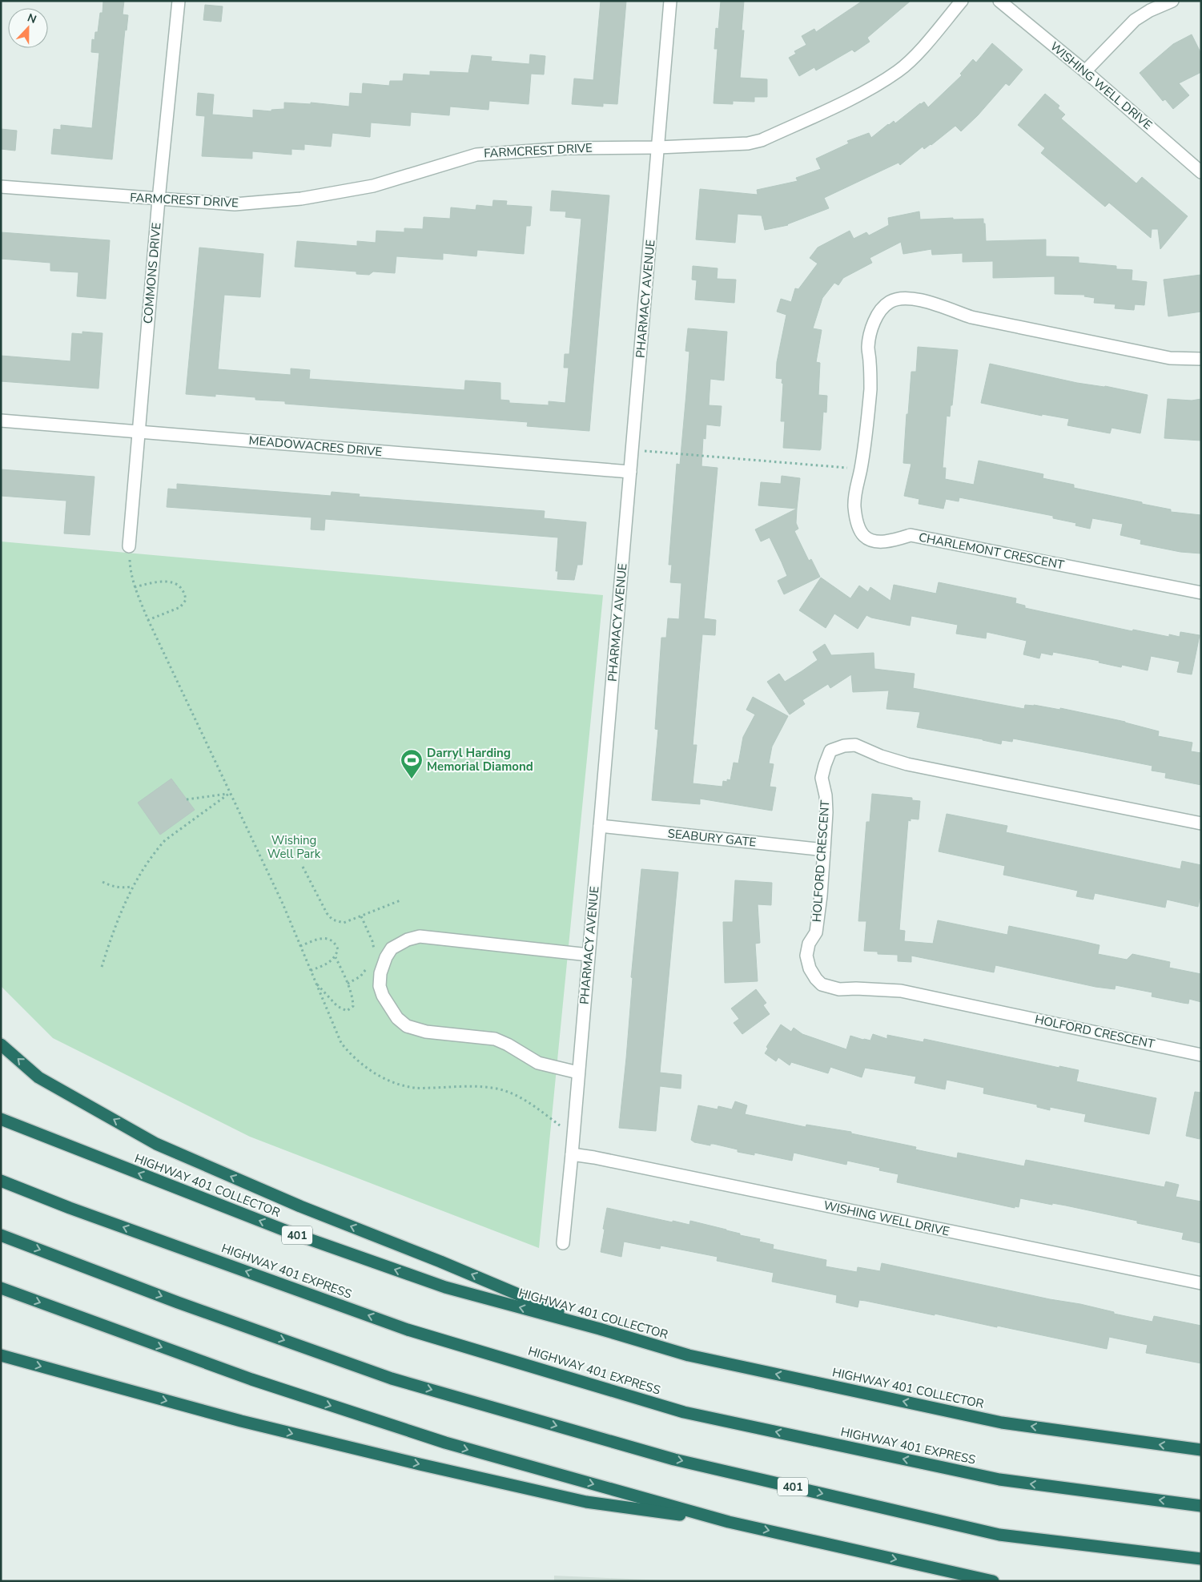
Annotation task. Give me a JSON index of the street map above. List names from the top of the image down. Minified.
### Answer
{"streets":{"highway":["HIGHWAY 401 COLLECTOR","401","HIGHWAY 401 EXPRESS"],"street":["WISHING WELL DRIVE","FARMCREST DRIVE","COMMONS DRIVE","PHARMACY AVENUE","MEADOWACRES DRIVE","CHARLEMONT CRESCENT","SEABURY GATE","HOLFORD CRESCENT"]},"crossings":[["WISHING WELL DRIVE","PHARMACY AVENUE"],["FARMCREST DRIVE","COMMONS DRIVE"],["FARMCREST DRIVE","PHARMACY AVENUE"],["COMMONS DRIVE","MEADOWACRES DRIVE"],["PHARMACY AVENUE","MEADOWACRES DRIVE"],["PHARMACY AVENUE","SEABURY GATE"],["SEABURY GATE","HOLFORD CRESCENT"]],"parks":["Wishing Well Park"],"places":{"sports":["Darryl Harding Memorial Diamond"]},"north":"top"}
